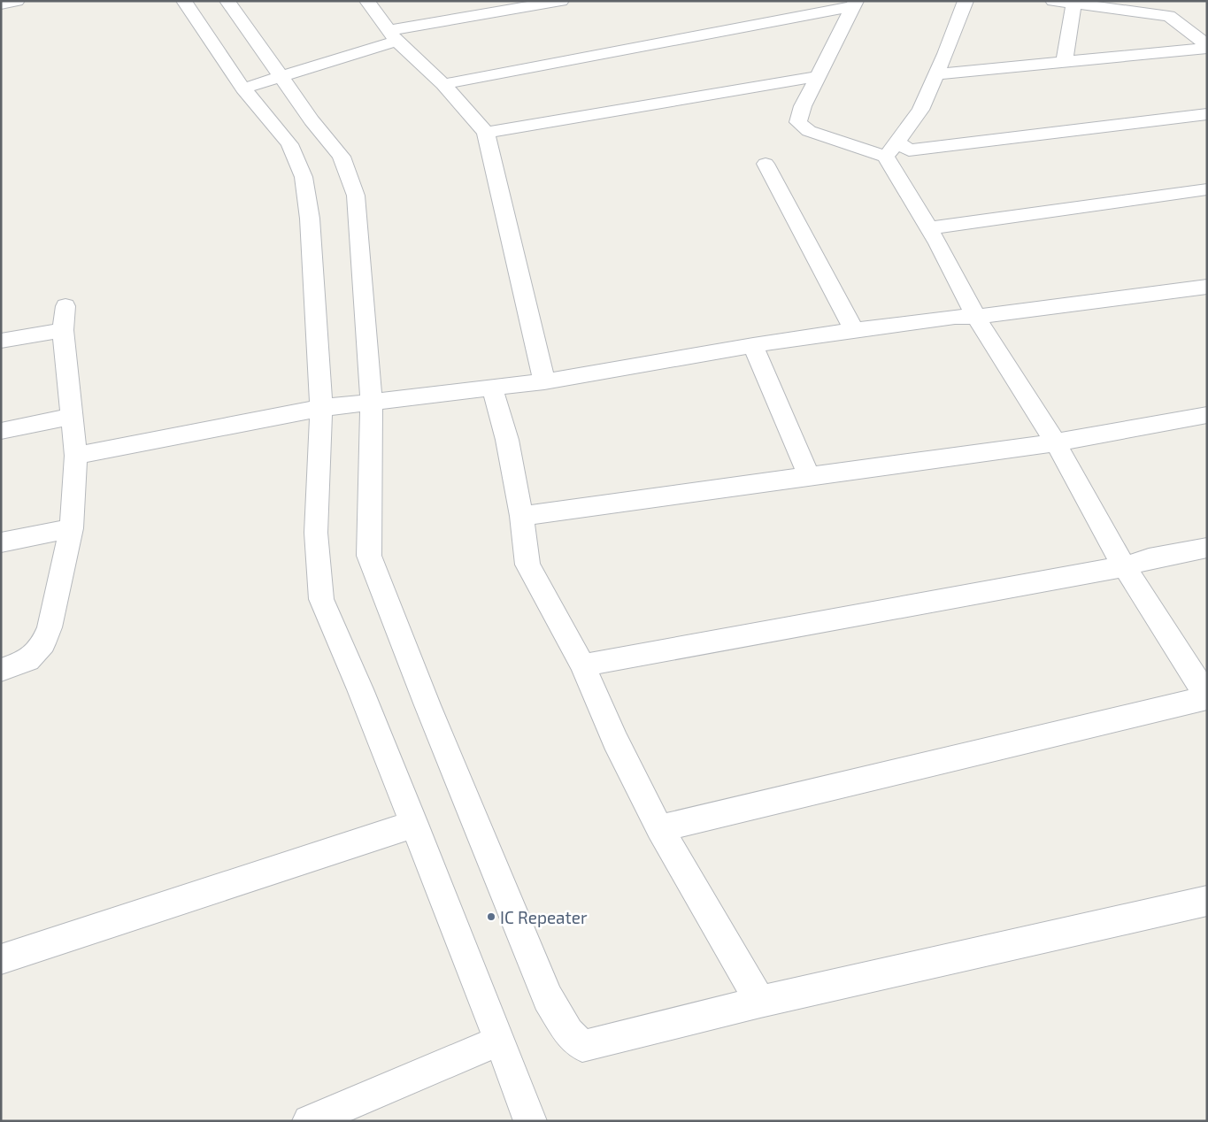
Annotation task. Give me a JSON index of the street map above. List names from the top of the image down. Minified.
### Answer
{"places":["IC Repeater"]}
